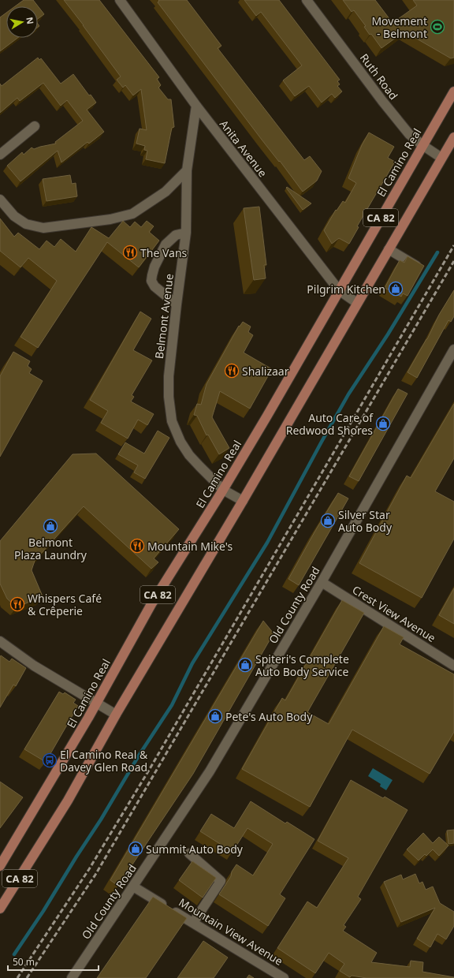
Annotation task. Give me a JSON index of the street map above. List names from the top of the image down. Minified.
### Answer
{"streets":{"main road":["El Camino Real","CA 82"],"street":["Ruth Road","Anita Avenue","Belmont Avenue","Old County Road","Crest View Avenue","Mountain View Avenue"]},"crossings":[["Ruth Road","El Camino Real"],["Ruth Road","CA 82"],["Anita Avenue","El Camino Real"],["Anita Avenue","CA 82"],["Anita Avenue","Belmont Avenue"],["El Camino Real","Belmont Avenue"],["CA 82","Belmont Avenue"],["Old County Road","Crest View Avenue"],["Old County Road","Mountain View Avenue"]],"places":{"sports":["Movement - Belmont"],"restaurant":["The Vans","Shalizaar","Mountain Mike's","Whispers Café & Crêperie"],"shop":["Pilgrim Kitchen","Auto Care of Redwood Shores","Silver Star Auto Body","Belmont Plaza Laundry","Spiteri's Complete Auto Body Service","Pete's Auto Body","Summit Auto Body"],"bus stop":["El Camino Real & Davey Glen Road"]},"scale_bar":"50 m","north":"right"}
